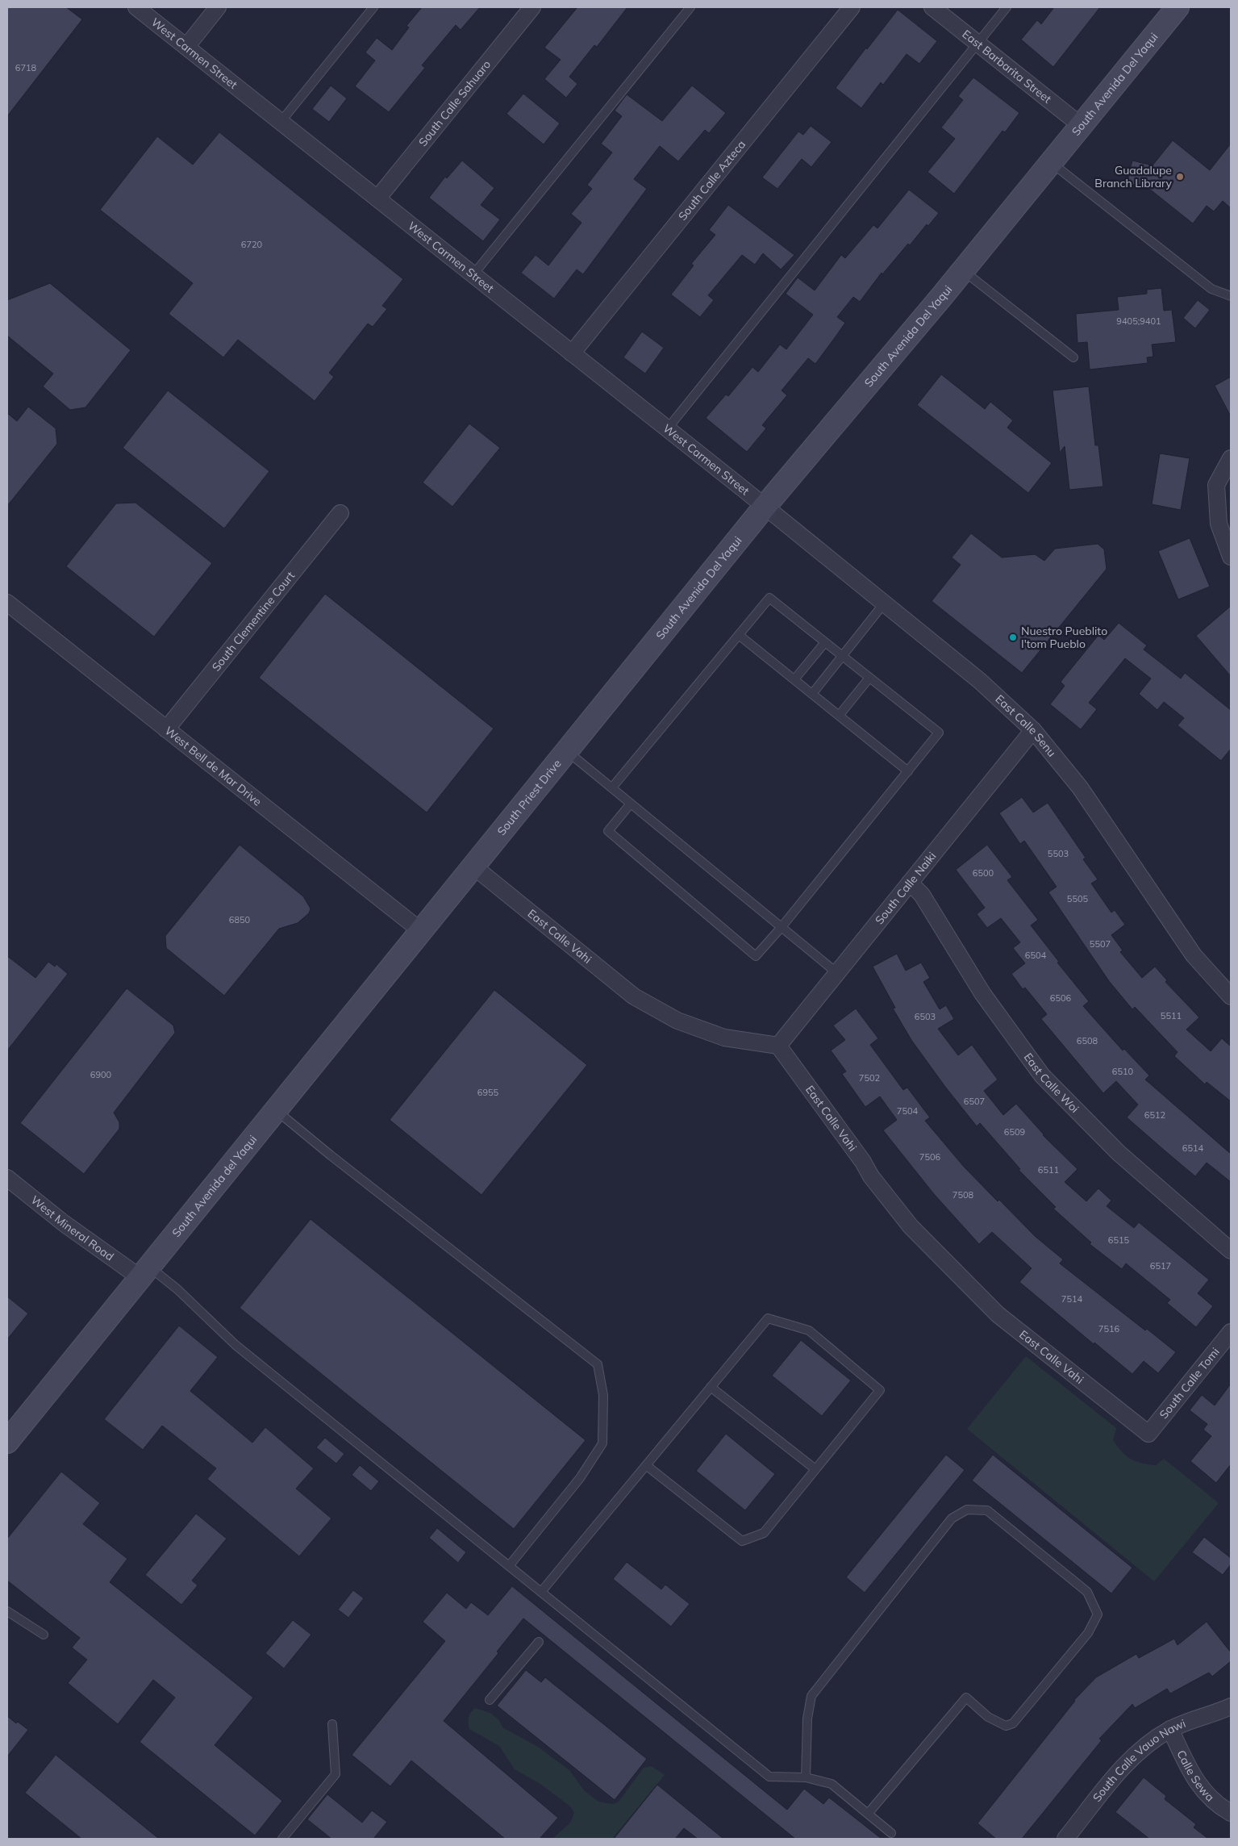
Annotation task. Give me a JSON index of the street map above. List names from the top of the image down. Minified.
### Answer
{"streets":{"street":["West Carmen Street","East Barbarita Street","South Avenida Del Yaqui","South Calle Sahuaro","South Calle Azteca","South Clementine Court","East Calle Senu","West Bell de Mar Drive","South Priest Drive","South Calle Naiki","East Calle Vahi","East Calle Woi","South Avenida del Yaqui","West Mineral Road","South Calle Tomi","South Calle Vauo Nawi","Calle Sewa"]},"crossings":[["West Carmen Street","South Avenida Del Yaqui"],["West Carmen Street","South Calle Sahuaro"],["West Carmen Street","South Calle Azteca"],["West Carmen Street","East Calle Senu"],["East Barbarita Street","South Avenida Del Yaqui"],["South Avenida Del Yaqui","East Calle Senu"],["South Avenida Del Yaqui","South Priest Drive"],["South Clementine Court","West Bell de Mar Drive"],["East Calle Senu","South Calle Naiki"],["West Bell de Mar Drive","South Priest Drive"],["West Bell de Mar Drive","South Avenida del Yaqui"],["South Priest Drive","East Calle Vahi"],["South Priest Drive","South Avenida del Yaqui"],["South Calle Naiki","East Calle Vahi"],["South Calle Naiki","East Calle Woi"],["East Calle Vahi","South Calle Tomi"],["South Avenida del Yaqui","West Mineral Road"],["South Calle Vauo Nawi","Calle Sewa"]],"places":["Guadalupe Branch Library","Nuestro Pueblito I'tom Pueblo"],"house_numbers":["6718","6720","9405;9401","5503","6500","5505","6850","5507","6504","6506","5511","6503","6508","6510","6900","7502","6955","6507","7504","6512","6509","6514","7506","6511","7508","6515","6517","7514","7516"]}
